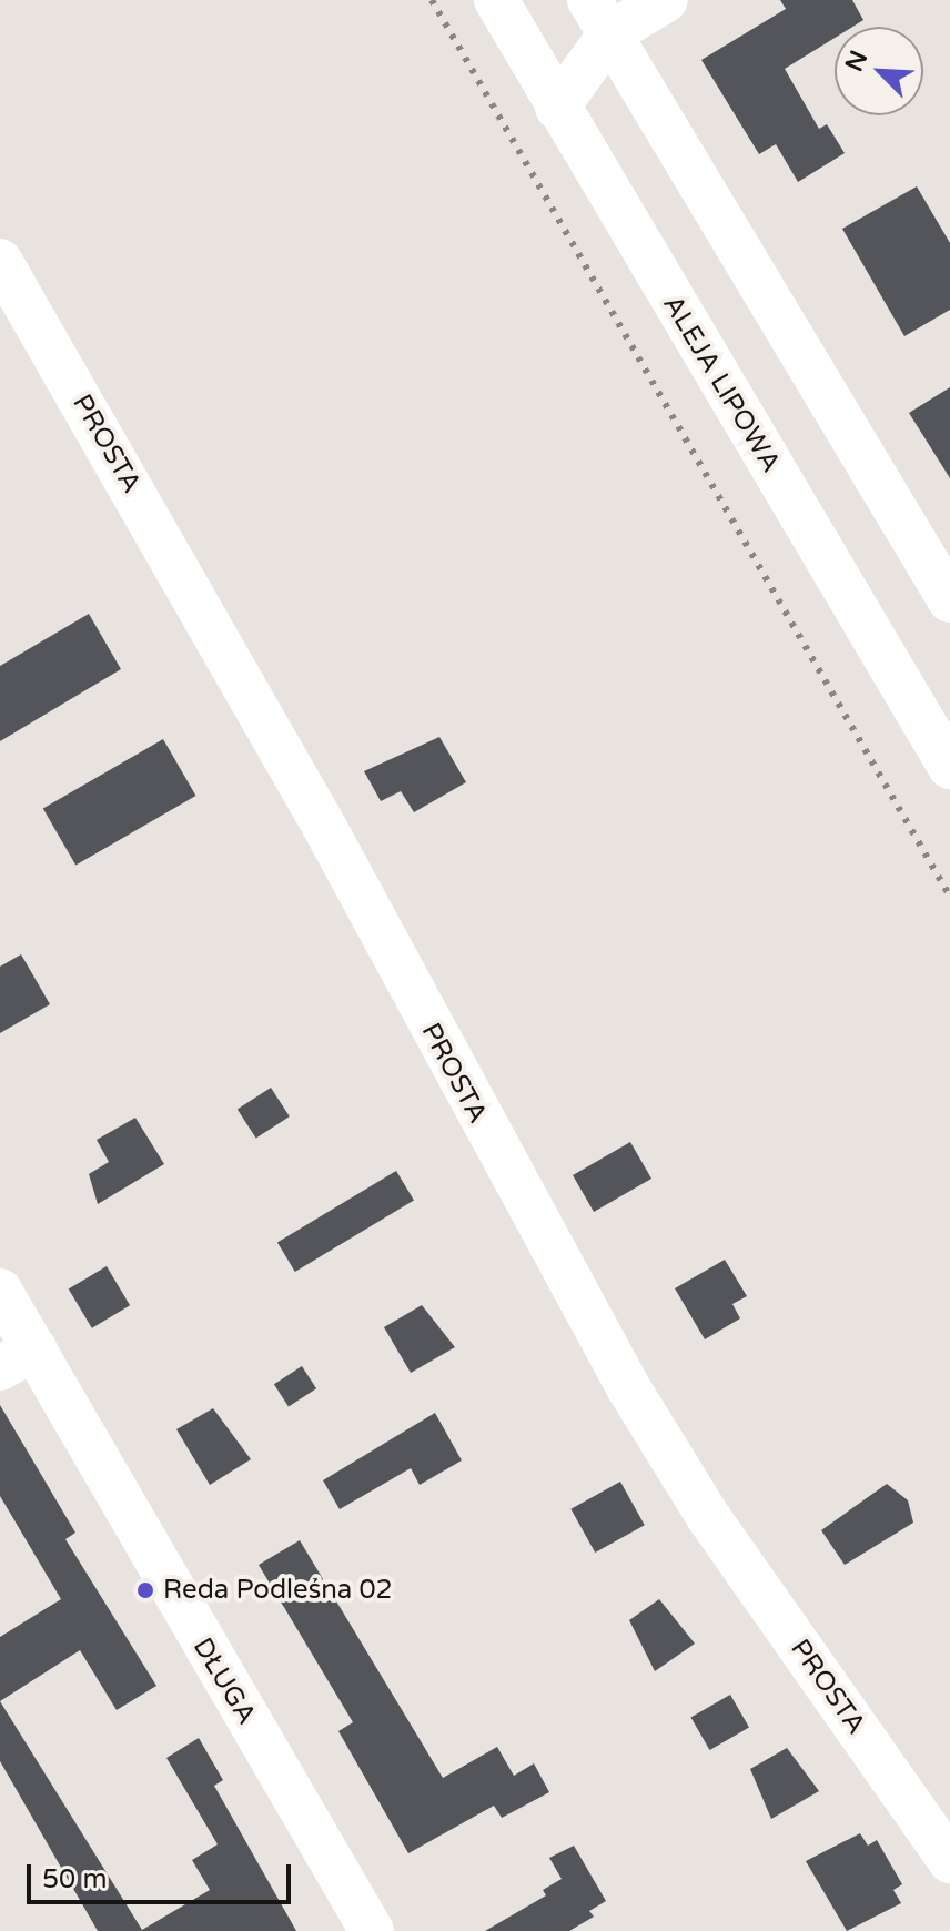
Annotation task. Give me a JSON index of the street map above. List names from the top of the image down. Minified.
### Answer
{"streets":{"street":["ALEJA LIPOWA","PROSTA","DŁUGA"]},"places":["Reda Podleśna 02"],"scale_bar":"50 m","north":"top left"}
